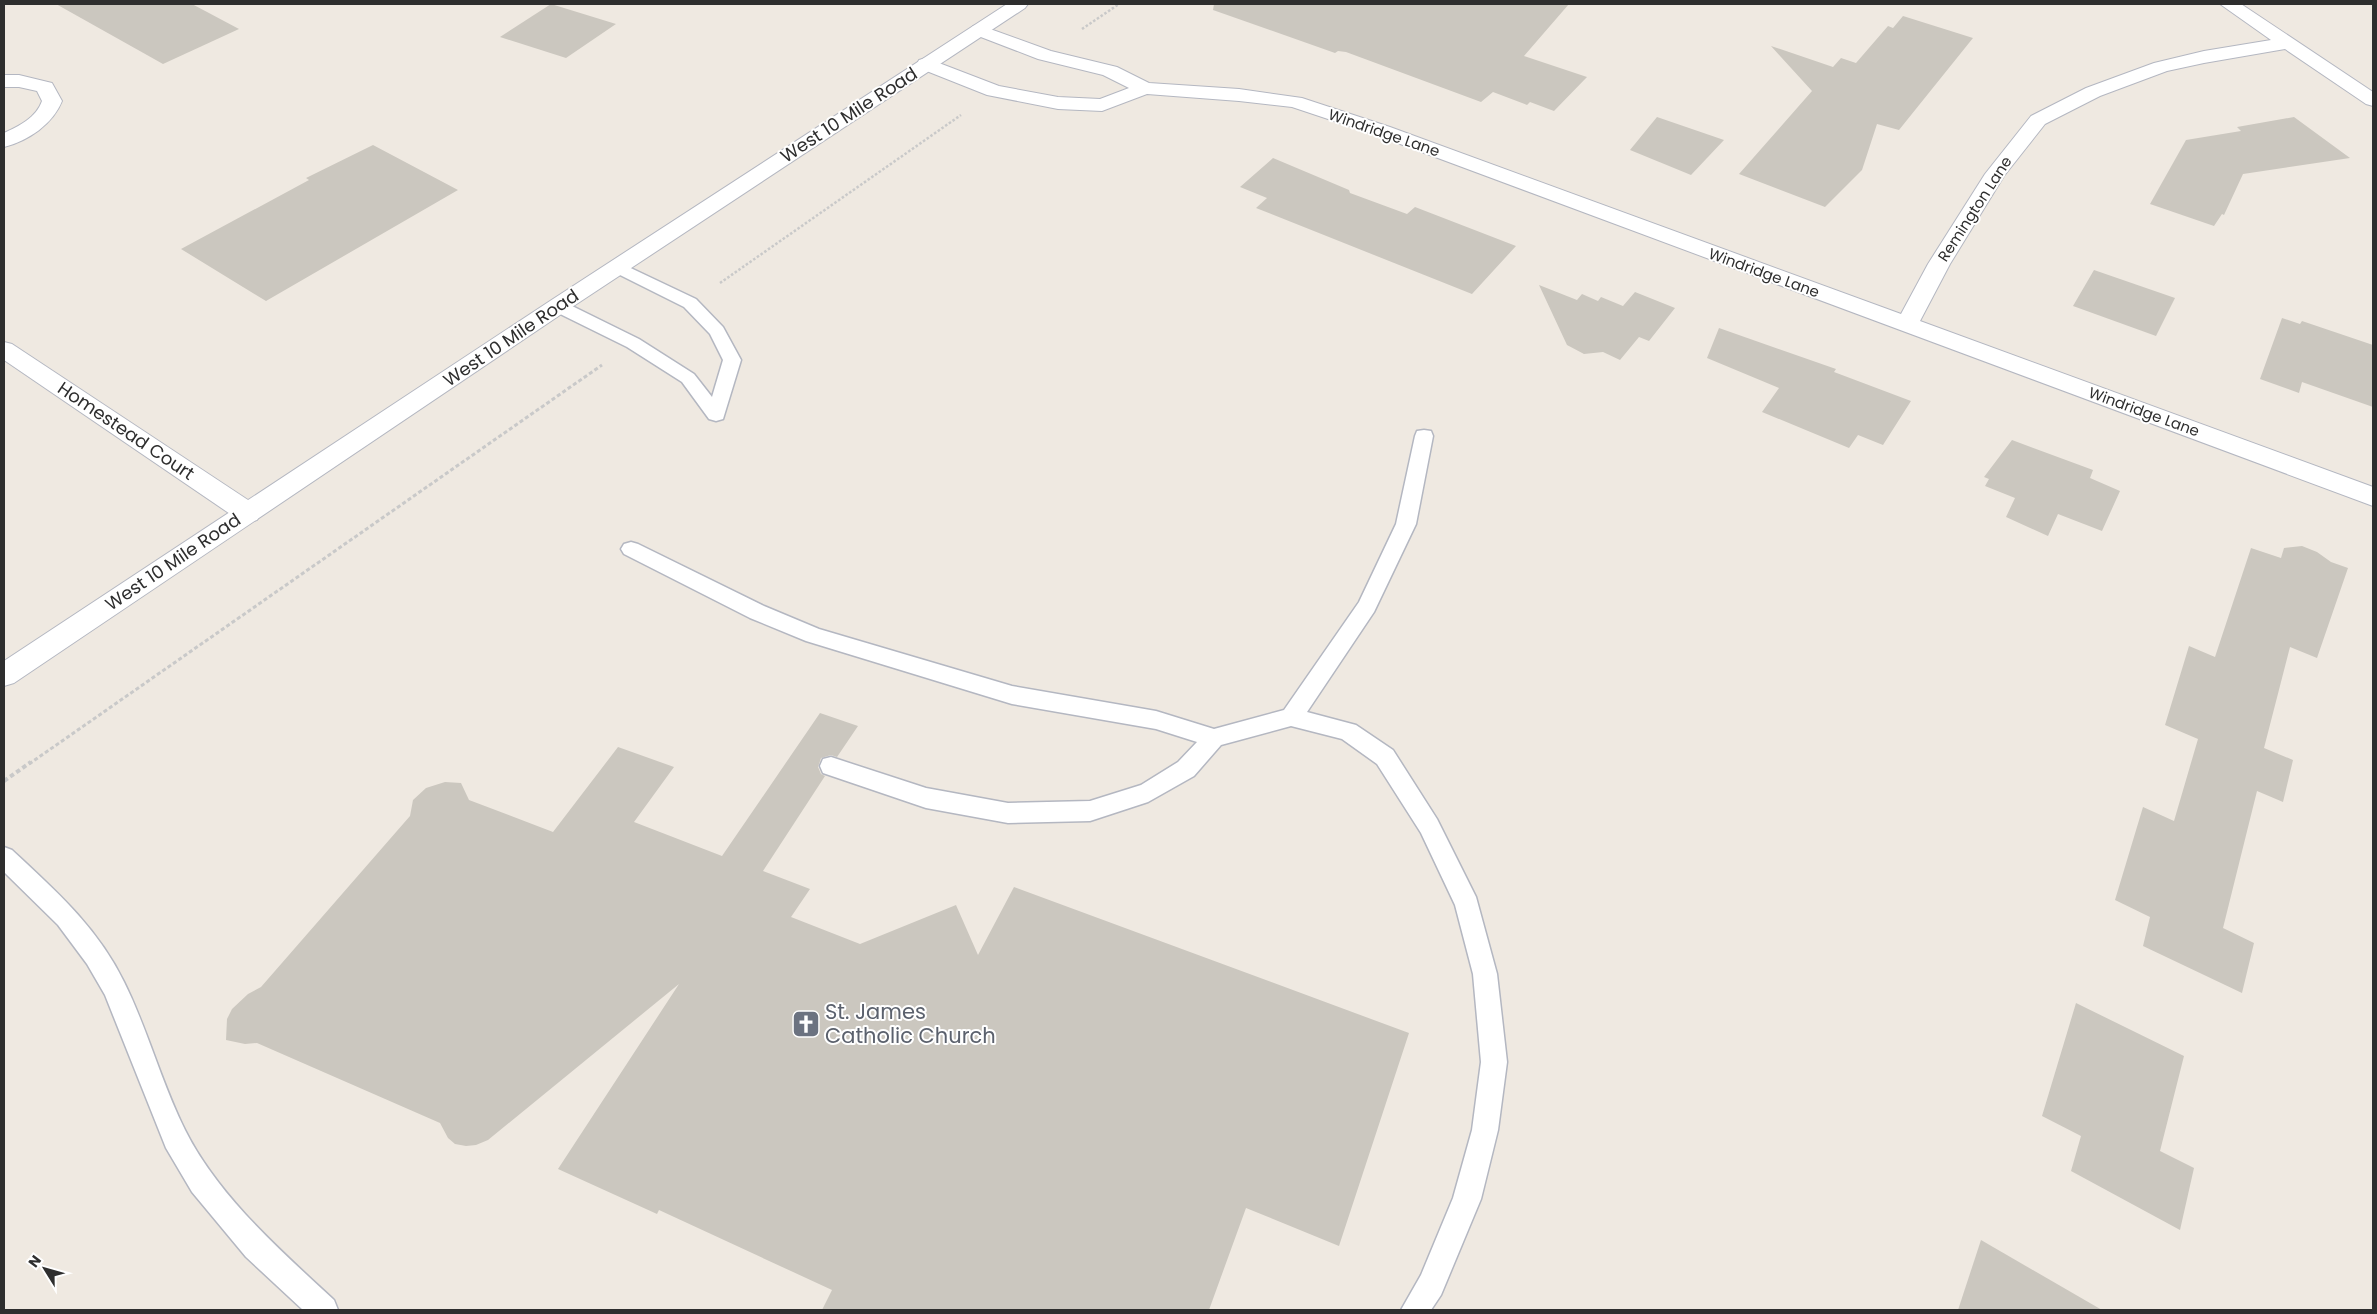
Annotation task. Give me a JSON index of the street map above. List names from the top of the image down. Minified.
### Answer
{"streets":{"street":["West 10 Mile Road","Windridge Lane","Remington Lane","Homestead Court"]},"crossings":[["West 10 Mile Road","Windridge Lane"],["West 10 Mile Road","Homestead Court"],["Windridge Lane","Remington Lane"]],"places":{"church":["St. James Catholic Church"]},"north":"top left"}
